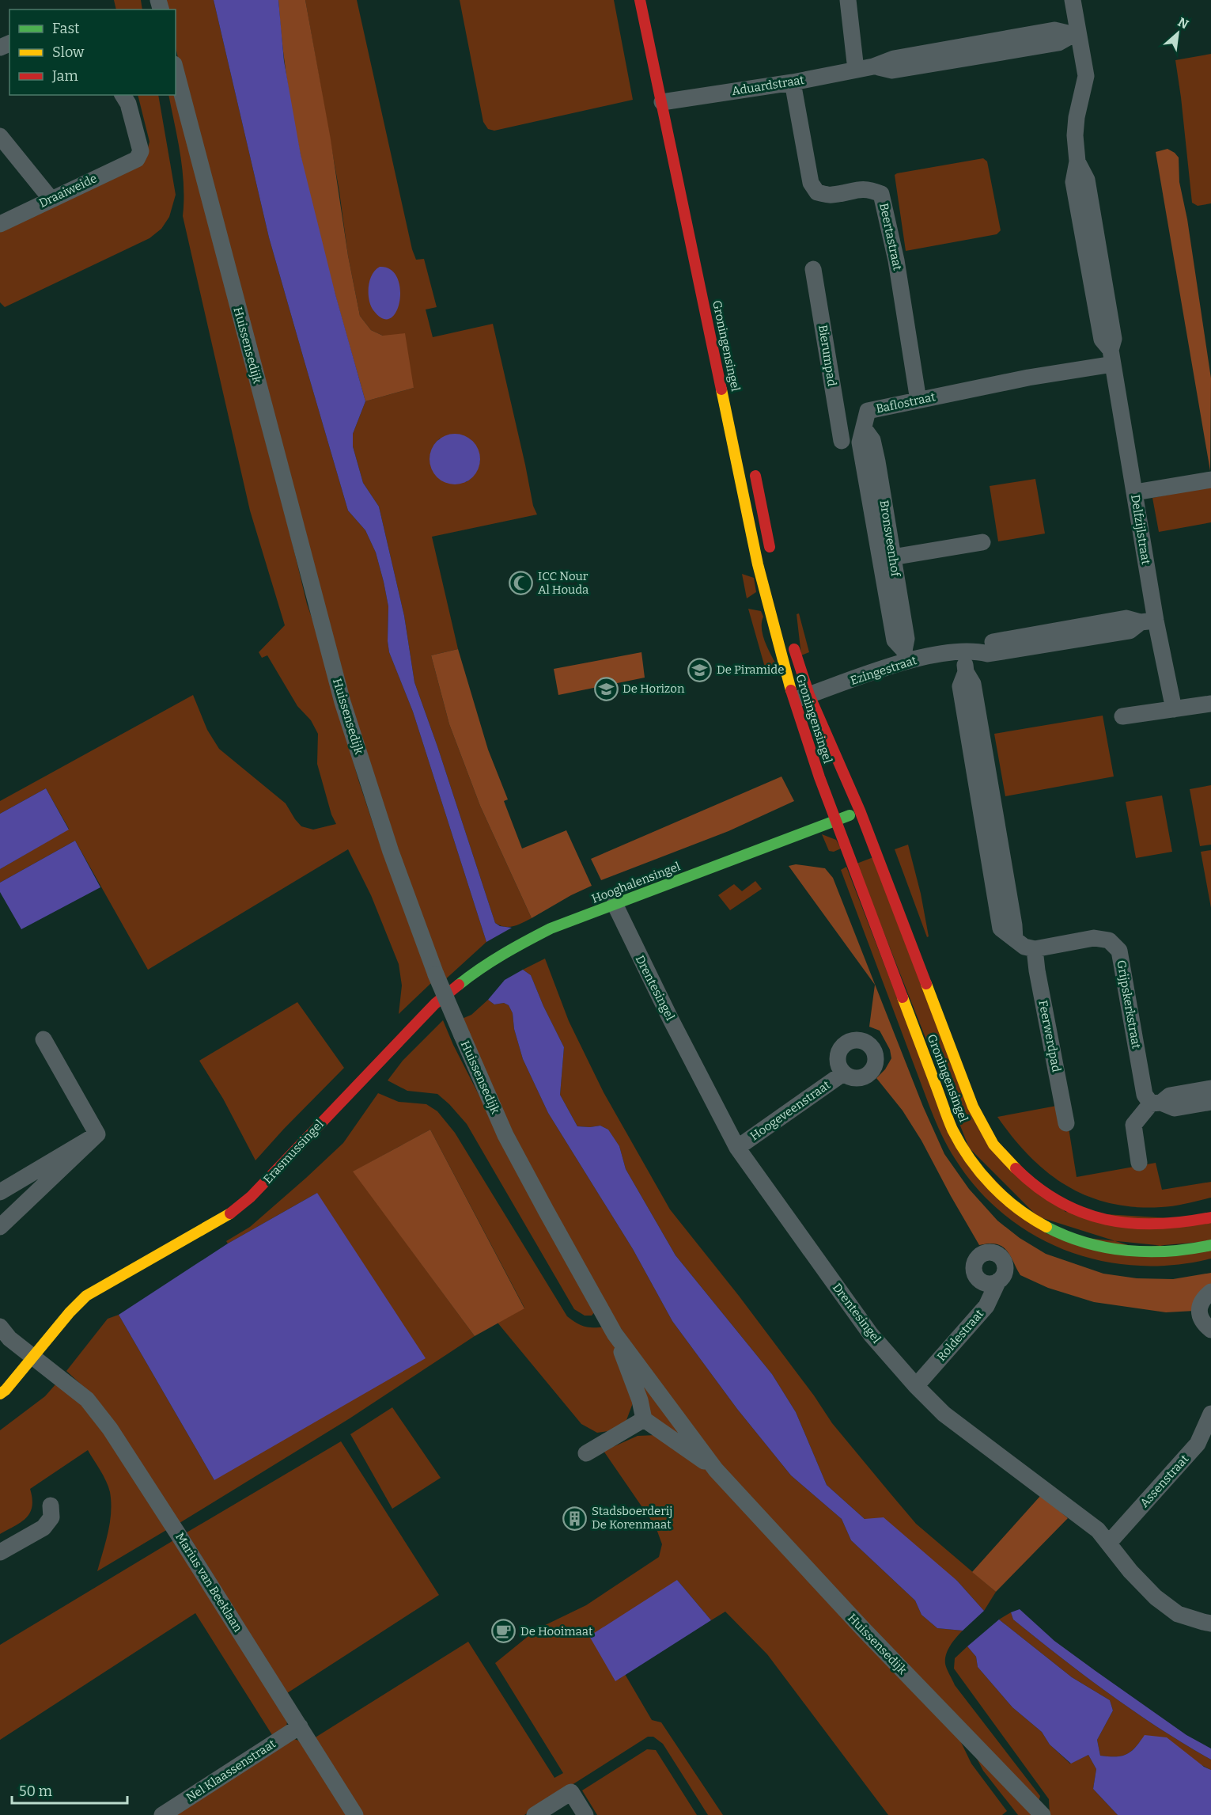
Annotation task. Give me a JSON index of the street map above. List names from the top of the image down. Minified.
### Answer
{"streets":{"street":["Aduardstraat","Draaiweide","Beertastraat","Huissensedijk","Groningensingel","Bierumpad","Baflostraat","Delfzijlstraat","Bronsveenhof","Ezingestraat","Hooghalensingel","Drentesingel","Grijpskerkstraat","Feerwerdpad","Hoogeveenstraat","Erasmussingel","Roldestraat","Assenstraat","Marius van Beeklaan","Nel Klaassenstraat"]},"crossings":[["Aduardstraat","Beertastraat"],["Aduardstraat","Groningensingel"],["Aduardstraat","Delfzijlstraat"],["Beertastraat","Baflostraat"],["Groningensingel","Ezingestraat"],["Groningensingel","Hooghalensingel"],["Baflostraat","Delfzijlstraat"],["Baflostraat","Bronsveenhof"],["Baflostraat","Ezingestraat"],["Delfzijlstraat","Ezingestraat"],["Bronsveenhof","Ezingestraat"],["Hooghalensingel","Drentesingel"],["Hooghalensingel","Erasmussingel"],["Drentesingel","Hoogeveenstraat"],["Drentesingel","Roldestraat"],["Drentesingel","Assenstraat"],["Grijpskerkstraat","Feerwerdpad"],["Erasmussingel","Marius van Beeklaan"],["Marius van Beeklaan","Nel Klaassenstraat"]],"places":{"mosque":["ICC Nour Al Houda"],"school or university":["De Piramide","De Horizon"],"building":["Stadsboerderij De Korenmaat"],"cafe":["De Hooimaat"]},"legend":["Fast","Slow","Jam"],"scale_bar":"50 m","north":"top right"}
